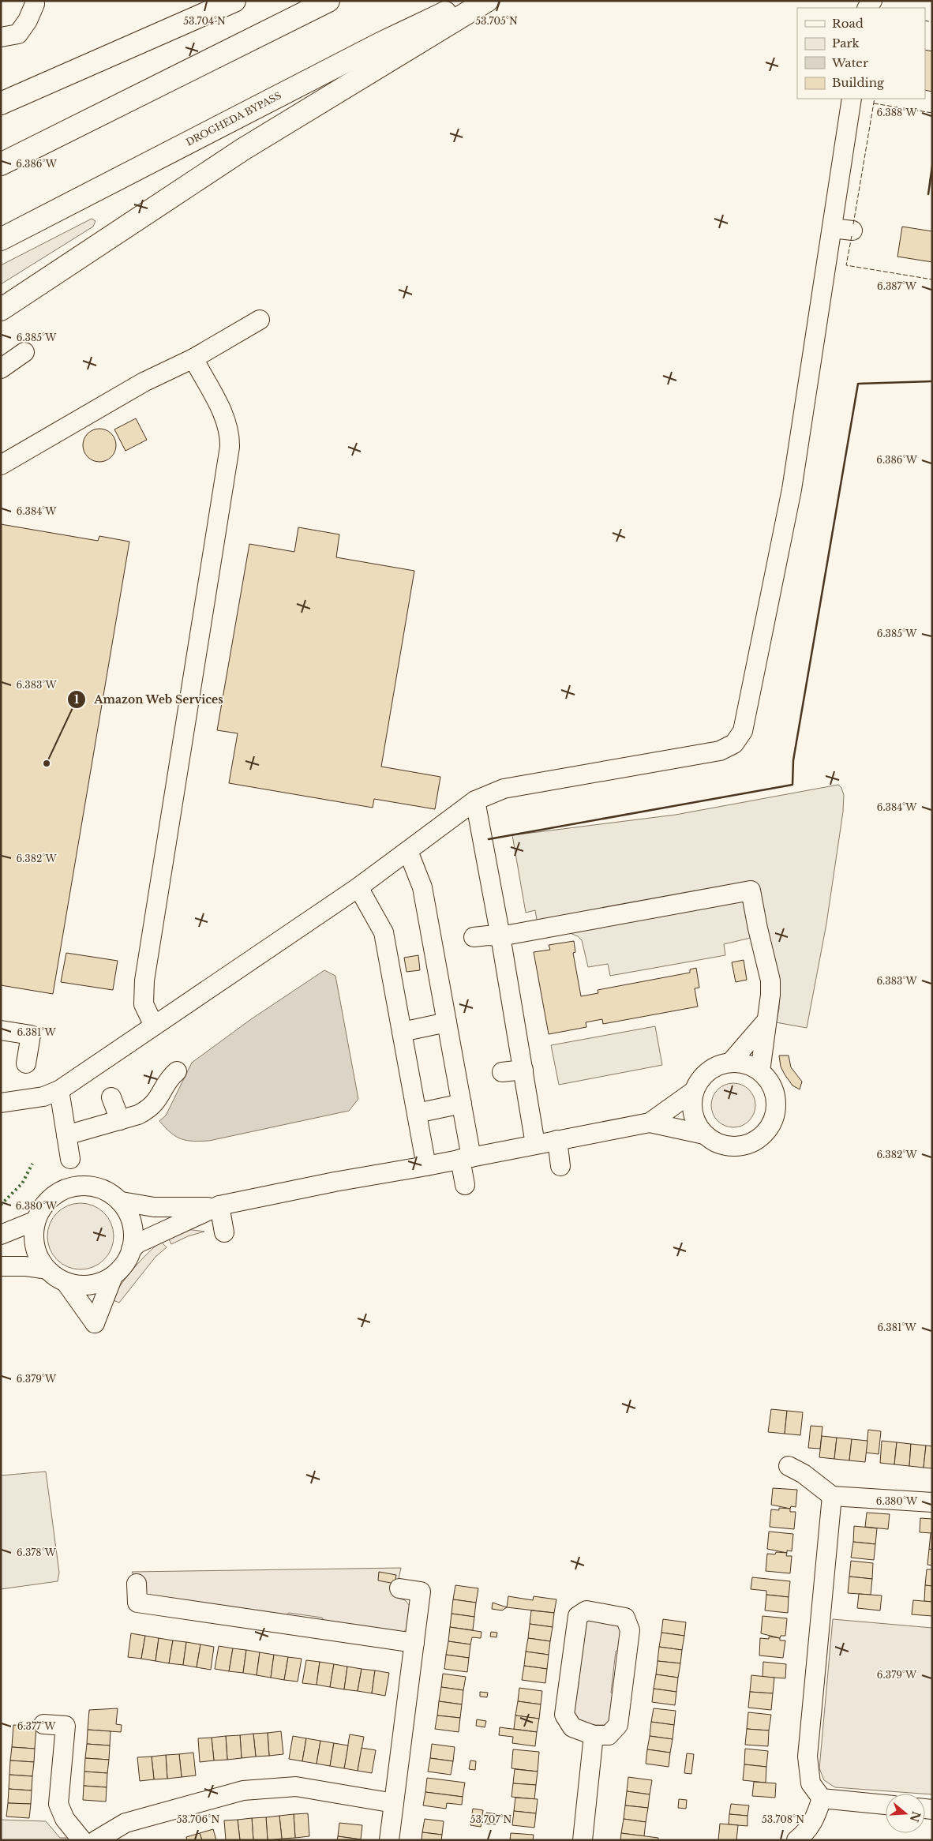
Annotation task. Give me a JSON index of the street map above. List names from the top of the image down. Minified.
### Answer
{"streets":{"highway":["DROGHEDA BYPASS"]},"places":["Amazon Web Services"],"legend":["Road","Park","Water","Building"],"north":"right","coordinates":["53.704°N","53.705°N","6.388°W","6.386°W","6.387°W","6.385°W","6.384°W","6.383°W","6.382°W","6.381°W","6.380°W","6.379°W","6.378°W","6.377°W","53.706°N","53.707°N","53.708°N"]}
